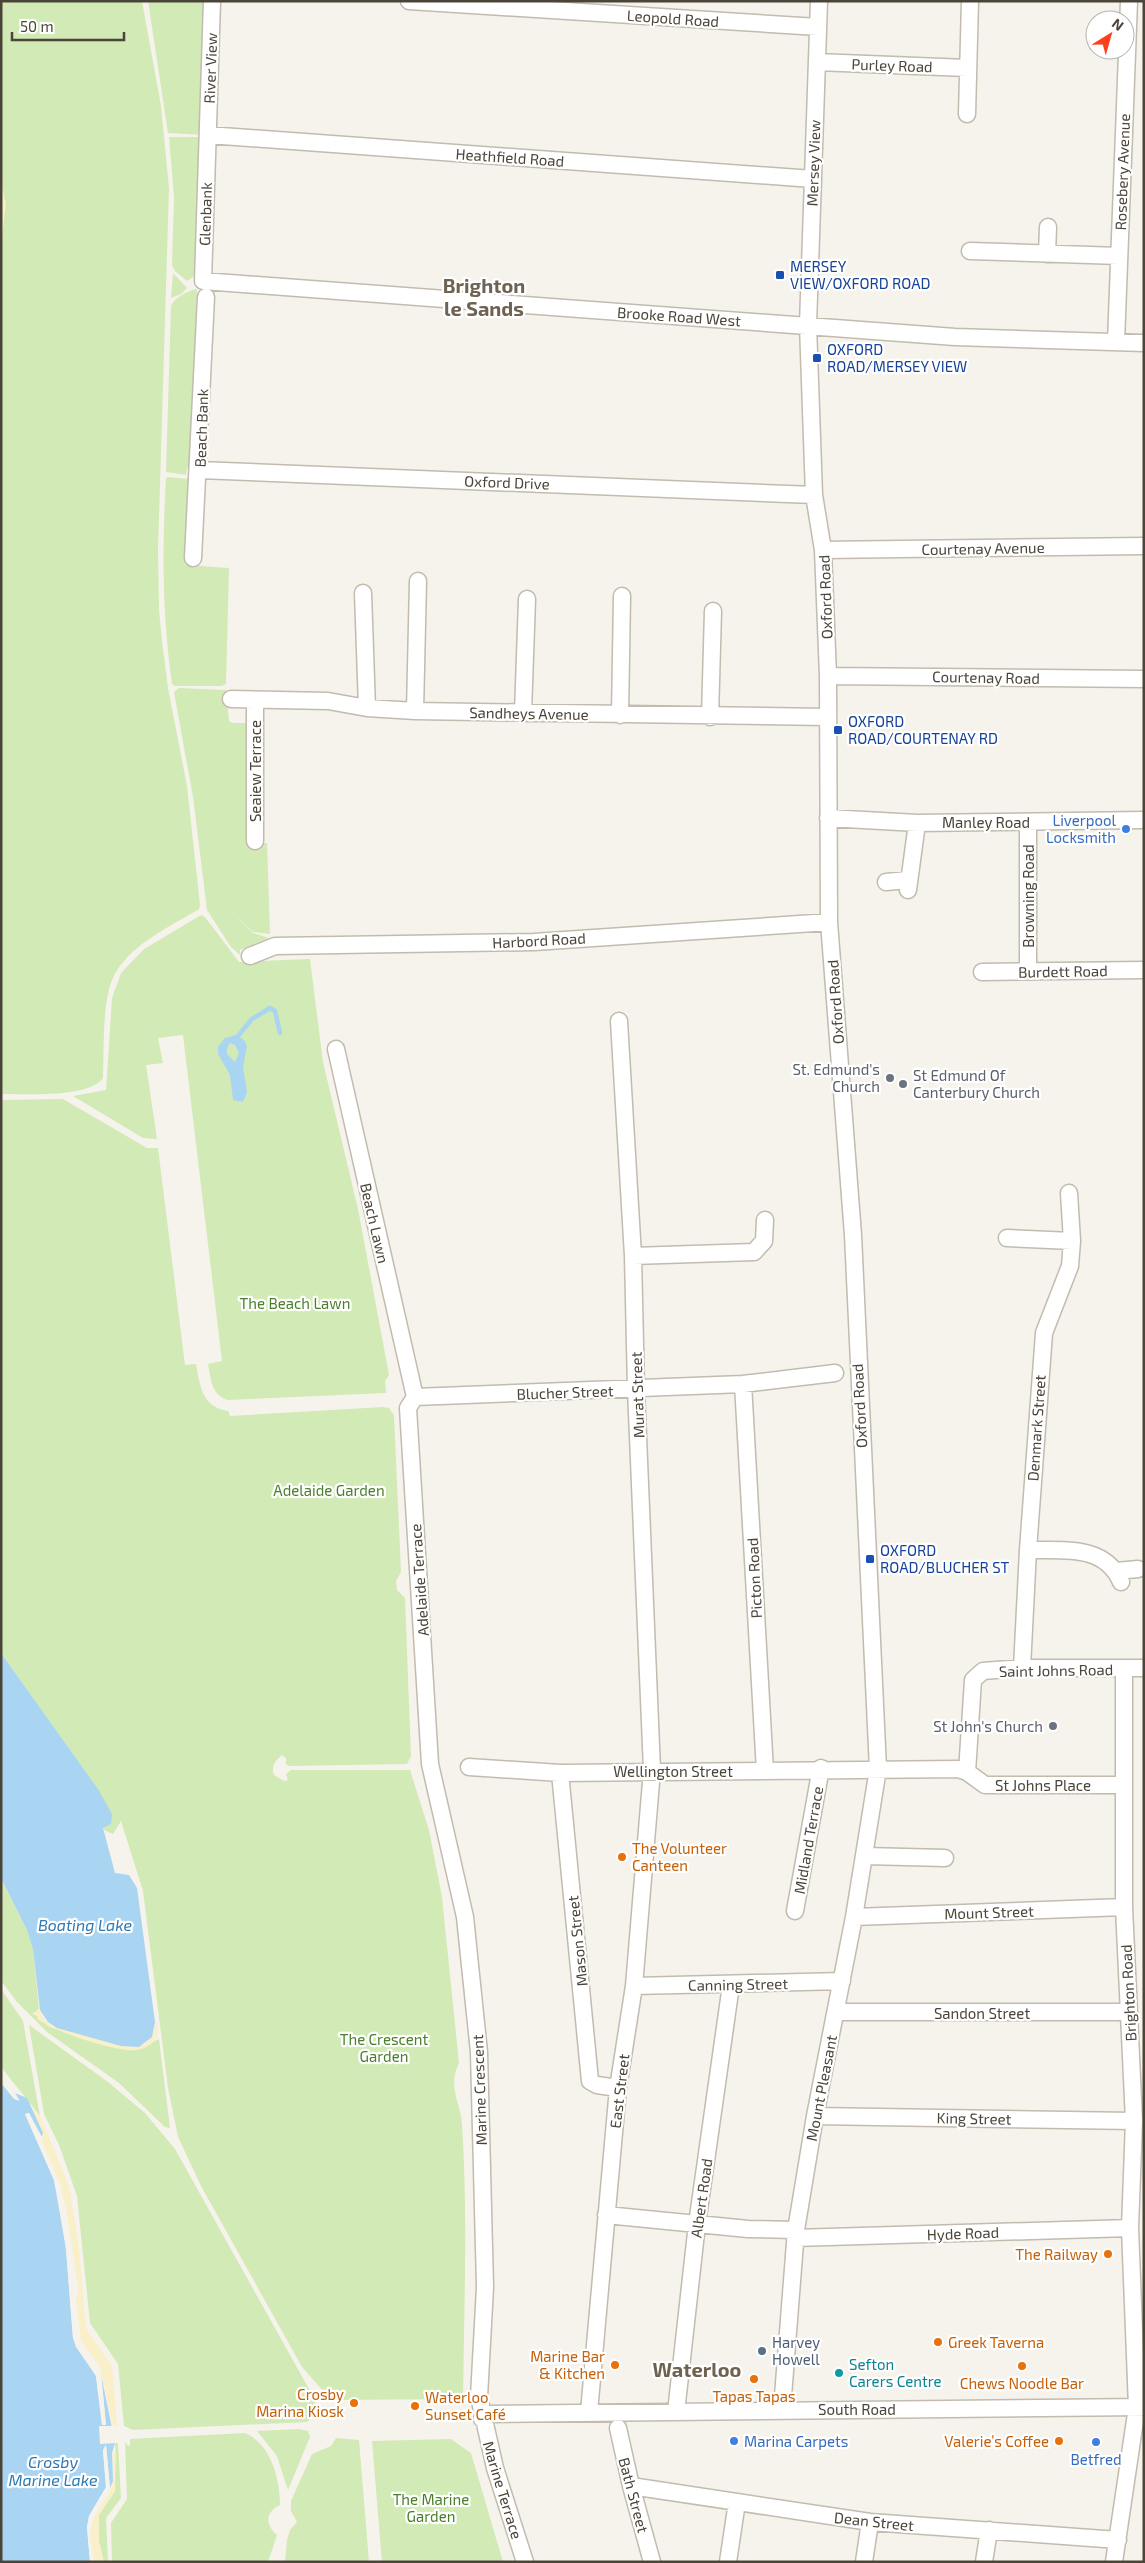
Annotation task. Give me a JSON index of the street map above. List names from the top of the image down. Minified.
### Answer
{"streets":{"street":["Leopold Road","Purley Road","River View","Heathfield Road","Mersey View","Rosebery Avenue","Glenbank","Brooke Road West","Beach Bank","Oxford Drive","Courtenay Avenue","Oxford Road","Courtenay Road","Sandheys Avenue","Seaiew Terrace","Manley Road","Browning Road","Harbord Road","Burdett Road","Beach Lawn","Blucher Street","Murat Street","Denmark Street","Picton Road","Adelaide Terrace","Saint Johns Road","Wellington Street","St Johns Place","Midland Terrace","Mount Street","Mason Street","Canning Street","Brighton Road","Sandon Street","Mount Pleasant","Marine Crescent","East Street","King Street","Albert Road","Hyde Road","South Road","Marine Terrace","Bath Street","Dean Street"]},"crossings":[["Leopold Road","Mersey View"],["Purley Road","Mersey View"],["River View","Heathfield Road"],["River View","Glenbank"],["Heathfield Road","Mersey View"],["Heathfield Road","Glenbank"],["Mersey View","Brooke Road West"],["Mersey View","Oxford Road"],["Rosebery Avenue","Brooke Road West"],["Glenbank","Brooke Road West"],["Brooke Road West","Oxford Road"],["Beach Bank","Oxford Drive"],["Oxford Drive","Oxford Road"],["Courtenay Avenue","Oxford Road"],["Oxford Road","Courtenay Road"],["Oxford Road","Sandheys Avenue"],["Oxford Road","Manley Road"],["Oxford Road","Harbord Road"],["Oxford Road","Wellington Street"],["Oxford Road","Mount Pleasant"],["Sandheys Avenue","Seaiew Terrace"],["Manley Road","Browning Road"],["Browning Road","Burdett Road"],["Beach Lawn","Blucher Street"],["Beach Lawn","Adelaide Terrace"],["Blucher Street","Murat Street"],["Blucher Street","Picton Road"],["Blucher Street","Adelaide Terrace"],["Murat Street","Wellington Street"],["Murat Street","East Street"],["Denmark Street","Saint Johns Road"],["Picton Road","Wellington Street"],["Adelaide Terrace","Marine Crescent"],["Saint Johns Road","St Johns Place"],["Saint Johns Road","Brighton Road"],["Wellington Street","Midland Terrace"],["Wellington Street","Mason Street"],["Wellington Street","Mount Pleasant"],["Wellington Street","East Street"],["St Johns Place","Brighton Road"],["Mount Street","Brighton Road"],["Mount Street","Mount Pleasant"],["Mason Street","East Street"],["Canning Street","Mount Pleasant"],["Canning Street","East Street"],["Canning Street","Albert Road"],["Brighton Road","Sandon Street"],["Brighton Road","King Street"],["Brighton Road","Hyde Road"],["Brighton Road","South Road"],["Brighton Road","Dean Street"],["Sandon Street","Mount Pleasant"],["Mount Pleasant","King Street"],["Mount Pleasant","Hyde Road"],["Mount Pleasant","South Road"],["Marine Crescent","South Road"],["Marine Crescent","Marine Terrace"],["East Street","Hyde Road"],["East Street","South Road"],["Albert Road","Hyde Road"],["Albert Road","South Road"],["South Road","Marine Terrace"],["Bath Street","Dean Street"]],"districts":["Brighton le Sands","Waterloo"],"water":["Boating Lake","Crosby Marine Lake"],"parks":["The Beach Lawn","Adelaide Garden","The Crescent Garden","The Marine Garden"],"places":{"transit":["MERSEY VIEW/OXFORD ROAD","OXFORD ROAD/MERSEY VIEW","OXFORD ROAD/COURTENAY RD","OXFORD ROAD/BLUCHER ST"],"other":["Liverpool Locksmith","St. Edmund's Church","St Edmund Of Canterbury Church","St John's Church","The Volunteer Canteen","The Railway","Greek Taverna","Harvey Howell","Marine Bar & Kitchen","Chews Noodle Bar","Sefton Carers Centre","Tapas Tapas","Crosby Marina Kiosk","Waterloo Sunset Café","Marina Carpets","Valerie’s Coffee","Betfred"]},"scale_bar":"50 m","north":"top right"}
